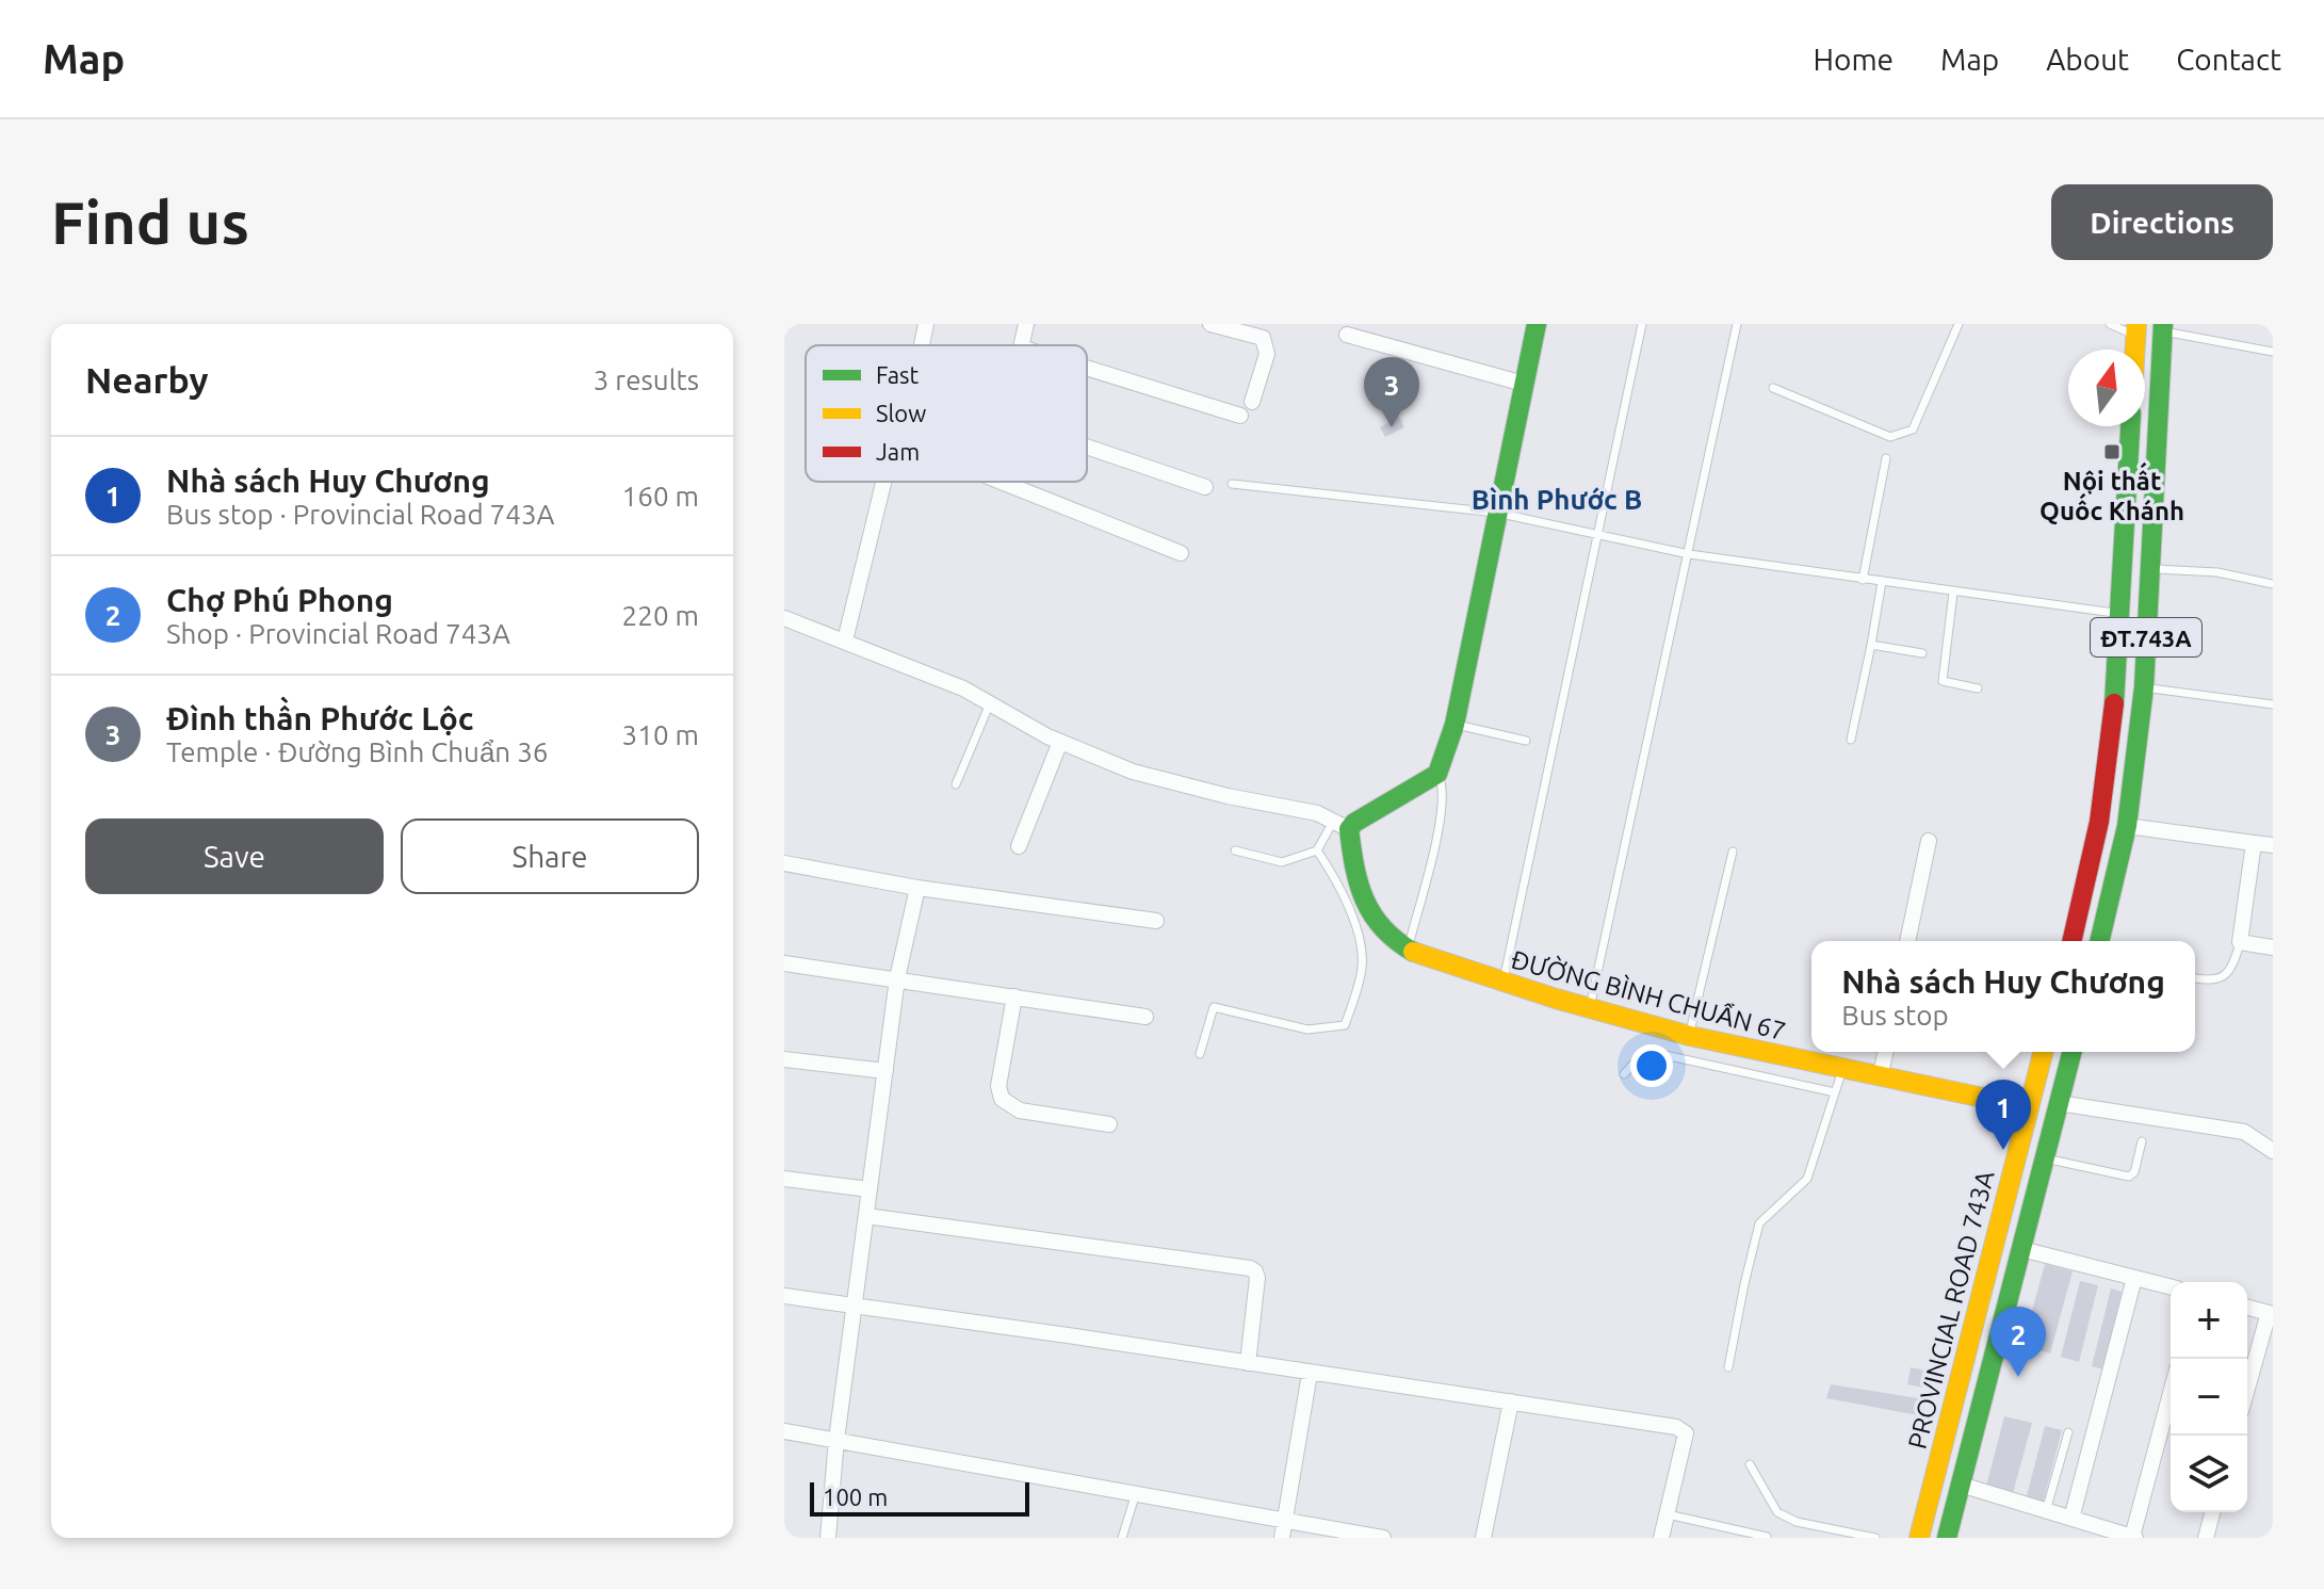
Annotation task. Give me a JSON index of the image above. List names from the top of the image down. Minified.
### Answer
{"streets":{"main road":["ĐT.743A","ĐƯỜNG BÌNH CHUẨN 67","PROVINCIAL ROAD 743A"]},"crossings":[["ĐƯỜNG BÌNH CHUẨN 67","PROVINCIAL ROAD 743A"]],"districts":["Bình Phước B"],"places":{"transit":["Nội thất Quốc Khánh"]},"legend":["Fast","Slow","Jam"],"scale_bar":"100 m","north":"top","page":{"header":"Map","nav":["Home","Map","About","Contact"],"buttons":["Directions",["Save","Share"]],"title":"Find us","heading":["Nearby","3 results"],"pins":["3","1","2"],"list":[{"mark":"1","name":"Nhà sách Huy Chương","note":"Bus stop · Provincial Road 743A","value":"160 m"},{"mark":"2","name":"Chợ Phú Phong","note":"Shop · Provincial Road 743A","value":"220 m"},{"mark":"3","name":"Đình thần Phước Lộc","note":"Temple · Đường Bình Chuẩn 36","value":"310 m"}],"popup":["Nhà sách Huy Chương","Bus stop"],"map_buttons":["+","−"],"scale":"100 m"}}
